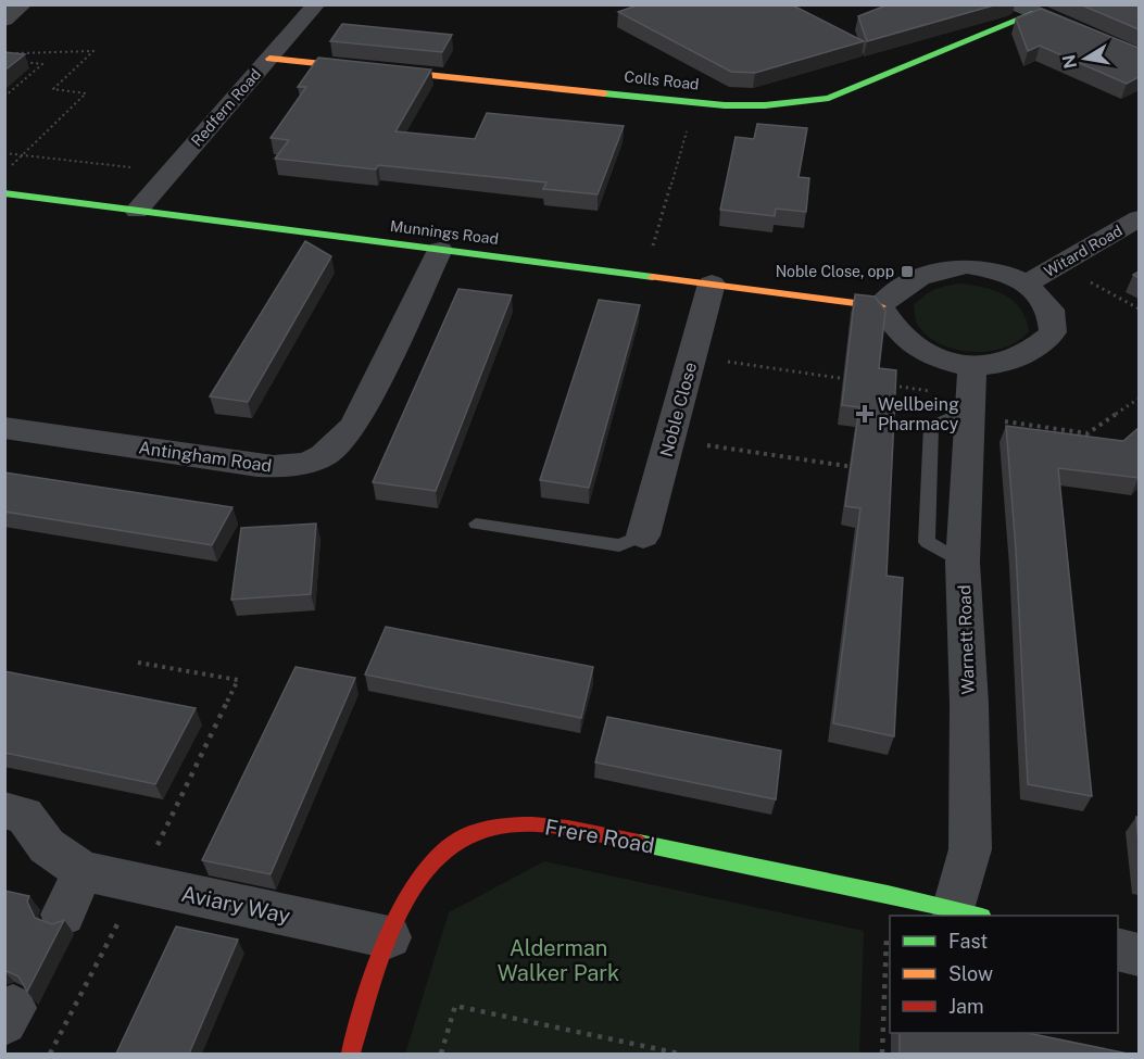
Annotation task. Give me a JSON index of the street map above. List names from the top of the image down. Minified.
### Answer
{"streets":{"street":["Colls Road","Redfern Road","Munnings Road","Witard Road","Noble Close","Antingham Road","Warnett Road","Frere Road","Aviary Way"]},"crossings":[["Colls Road","Redfern Road"],["Redfern Road","Munnings Road"],["Munnings Road","Witard Road"],["Munnings Road","Noble Close"],["Munnings Road","Antingham Road"],["Witard Road","Warnett Road"],["Warnett Road","Frere Road"],["Frere Road","Aviary Way"]],"parks":["Alderman Walker Park"],"places":{"transit":["Noble Close, opp"],"health":["Wellbeing Pharmacy"]},"legend":["Fast","Slow","Jam"],"north":"left"}
